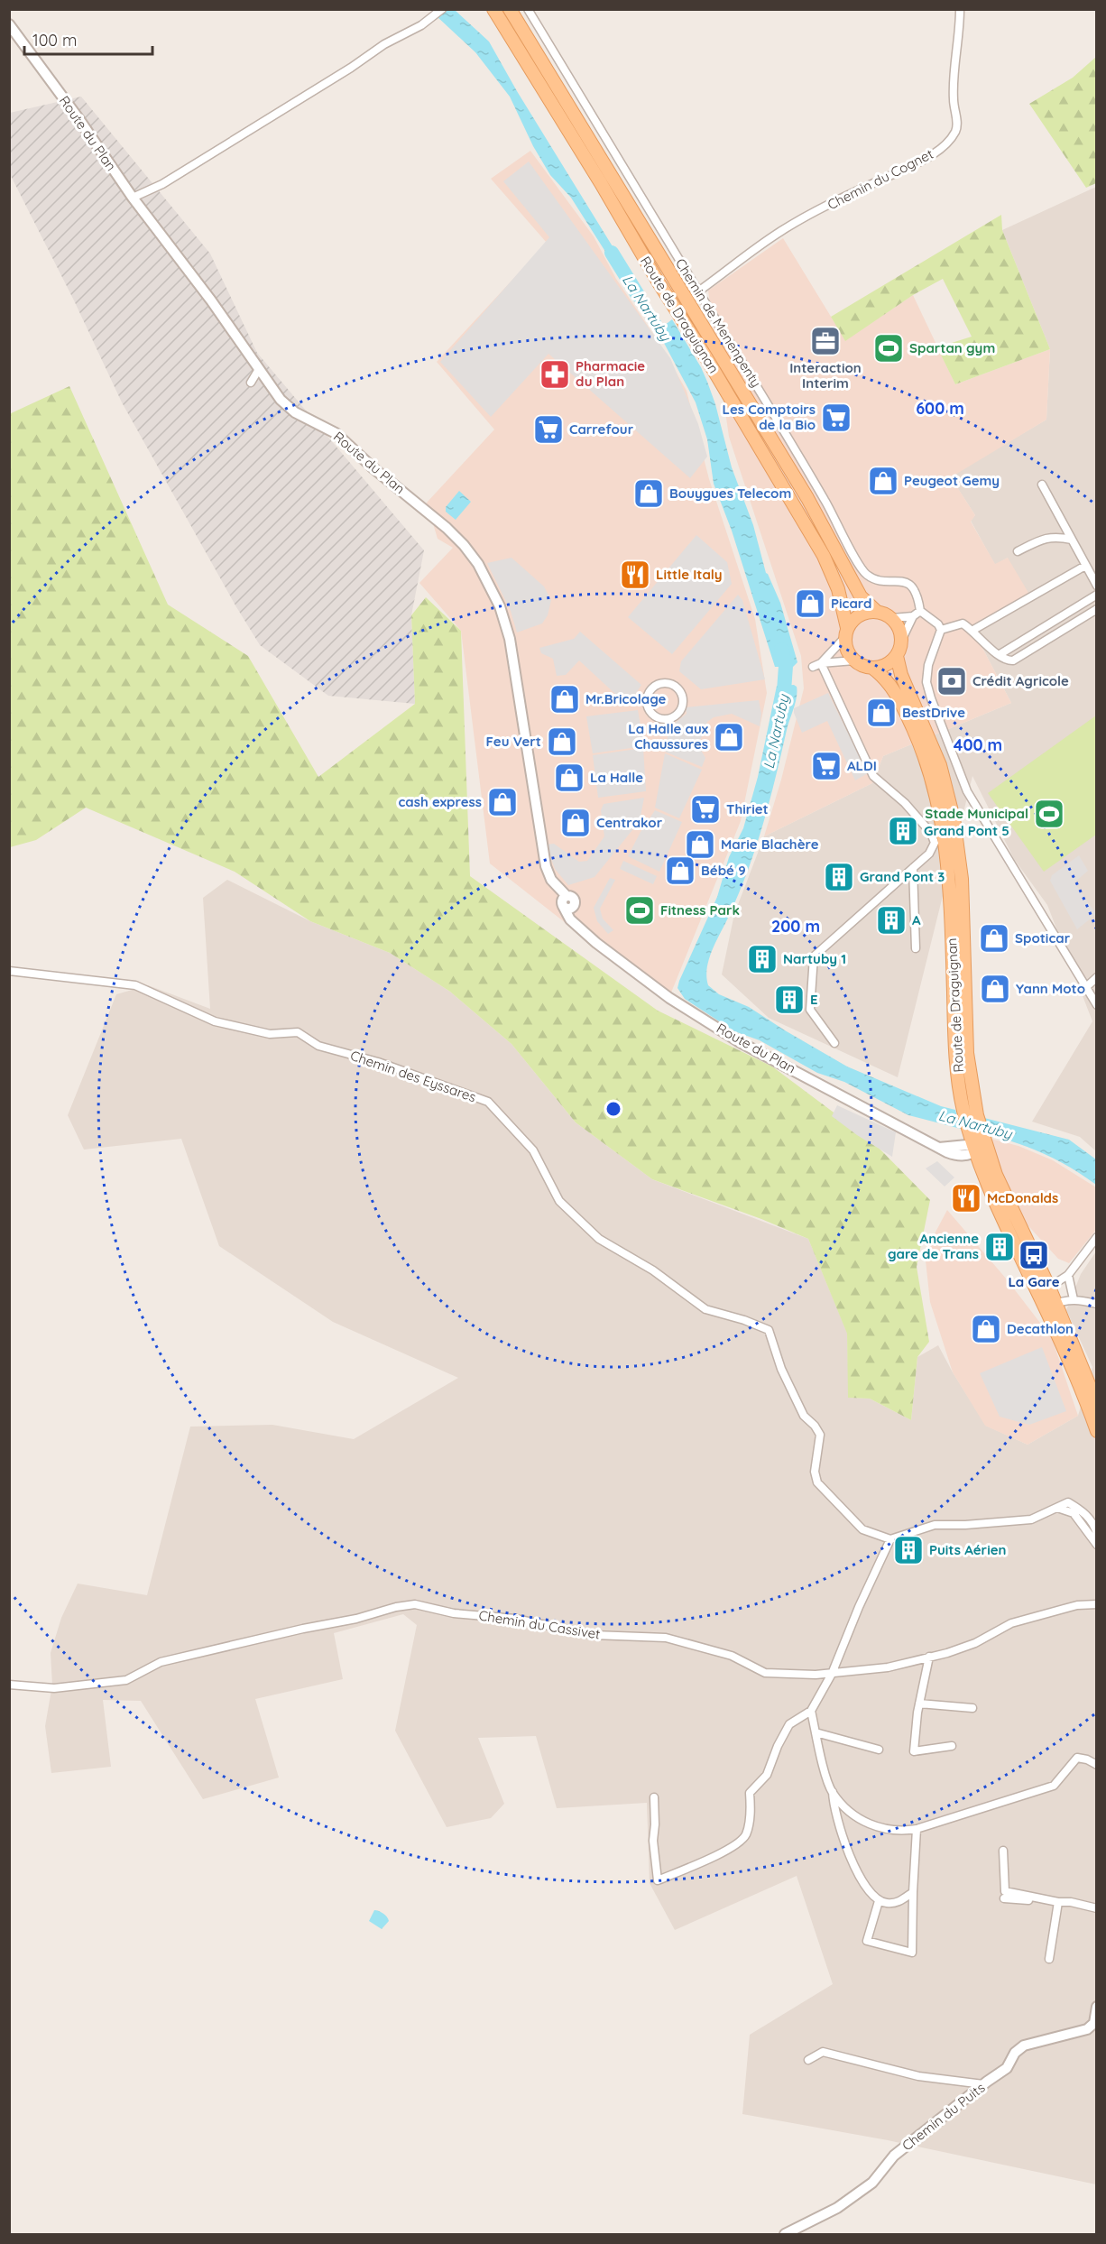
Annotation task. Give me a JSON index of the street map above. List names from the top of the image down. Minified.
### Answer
{"streets":{"main road":["Route de Draguignan"],"street":["Route du Plan","Chemin du Cognet","Chemin de Menenpenty","Chemin des Eyssares","Chemin du Cassivet","Chemin du Puits"]},"crossings":[["Route du Plan","Route de Draguignan"],["Chemin du Cognet","Chemin de Menenpenty"]],"water":["La Nartuby"],"places":{"office":["Interaction Interim"],"sports":["Spartan gym","Stade Municipal","Fitness Park"],"pharmacy":["Pharmacie du Plan"],"supermarket":["Les Comptoirs de la Bio","Carrefour","ALDI","Thiriet"],"shop":["Peugeot Gemy","Bouygues Telecom","Picard","Mr.Bricolage","BestDrive","La Halle aux Chaussures","Feu Vert","La Halle","cash express","Centrakor","Marie Blachère","Bébé 9","Spoticar","Yann Moto","Decathlon"],"restaurant":["Little Italy","McDonalds"],"bank":["Crédit Agricole"],"building":["Grand Pont 5","Grand Pont 3","A","Nartuby 1","E","Ancienne gare de Trans","Puits Aérien"],"bus stop":["La Gare"]},"scale_bar":"100 m","rings":["600 m","400 m","200 m"]}
